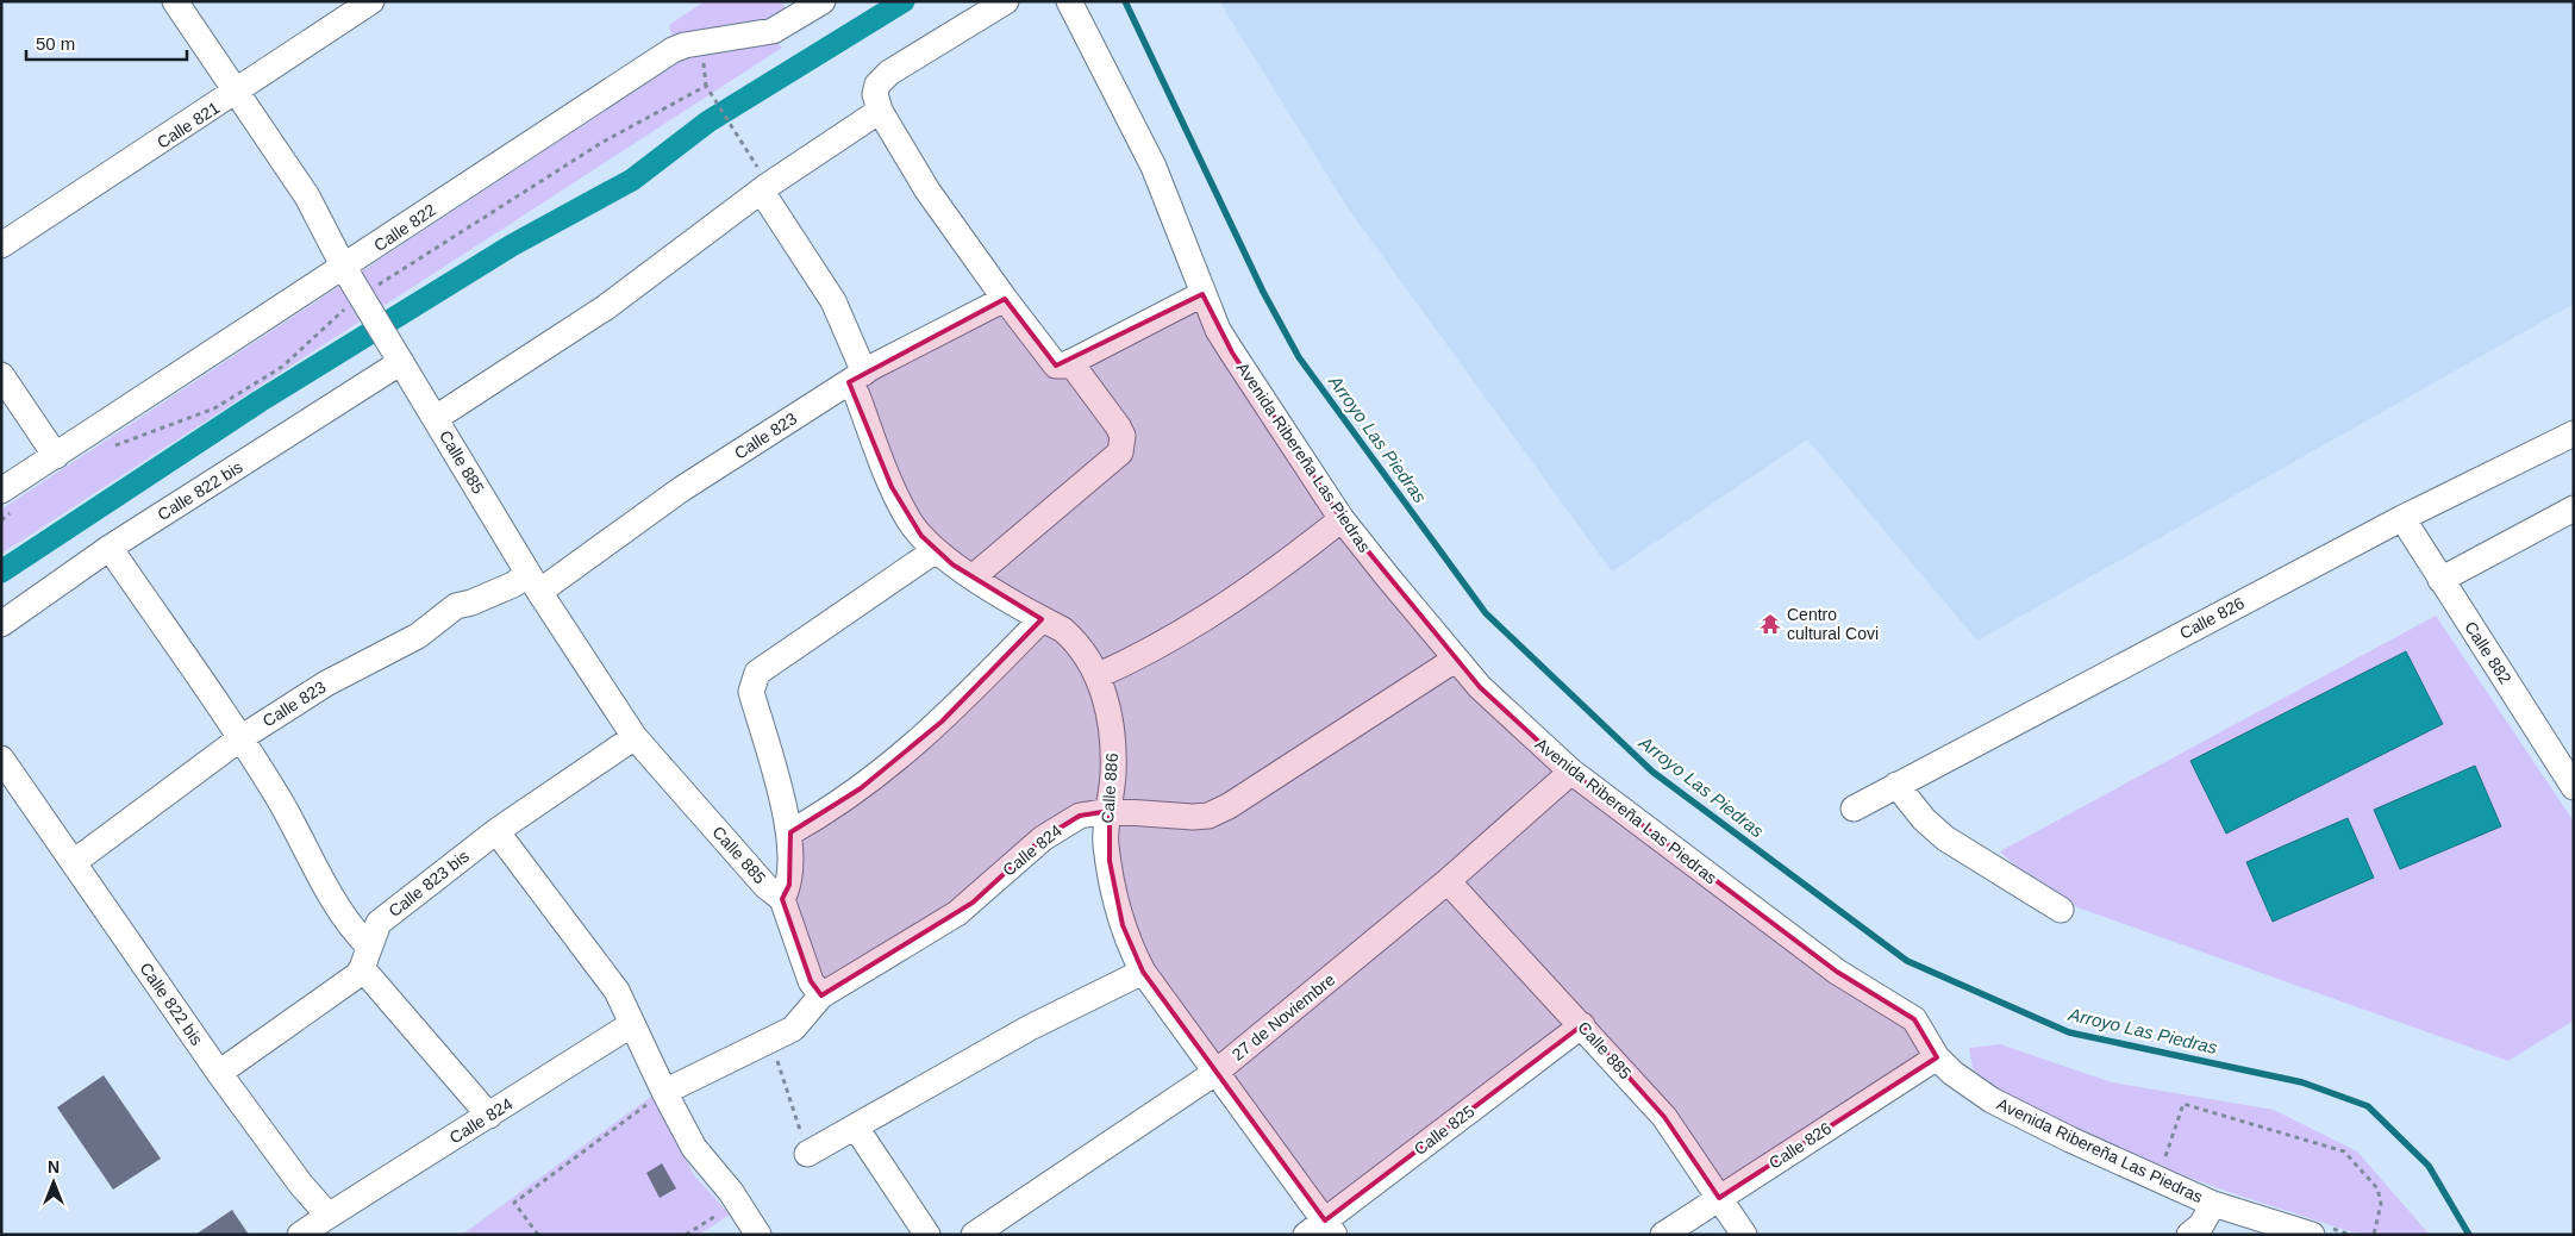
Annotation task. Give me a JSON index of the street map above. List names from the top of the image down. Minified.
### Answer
{"streets":{"street":["Calle 821","Calle 822","Calle 823","Avenida Ribereña Las Piedras","Calle 885","Calle 822 bis","Calle 826","Calle 882","Calle 886","Calle 824","Calle 823 bis","27 de Noviembre","Calle 825"]},"crossings":[["Calle 821","Calle 885"],["Calle 822","Calle 885"],["Calle 823","Calle 885"],["Calle 823","Calle 822 bis"],["Calle 823","Calle 886"],["Avenida Ribereña Las Piedras","Calle 826"],["Avenida Ribereña Las Piedras","Calle 824"],["Avenida Ribereña Las Piedras","27 de Noviembre"],["Calle 885","Calle 822 bis"],["Calle 885","Calle 826"],["Calle 885","Calle 823 bis"],["Calle 885","27 de Noviembre"],["Calle 885","Calle 825"],["Calle 822 bis","Calle 824"],["Calle 822 bis","Calle 823 bis"],["Calle 826","Calle 882"],["Calle 886","Calle 824"],["Calle 886","27 de Noviembre"],["Calle 886","Calle 825"]],"water":["Arroyo Las Piedras"],"places":{"temple":["Centro cultural Covi"]},"scale_bar":"50 m","north":"top"}
